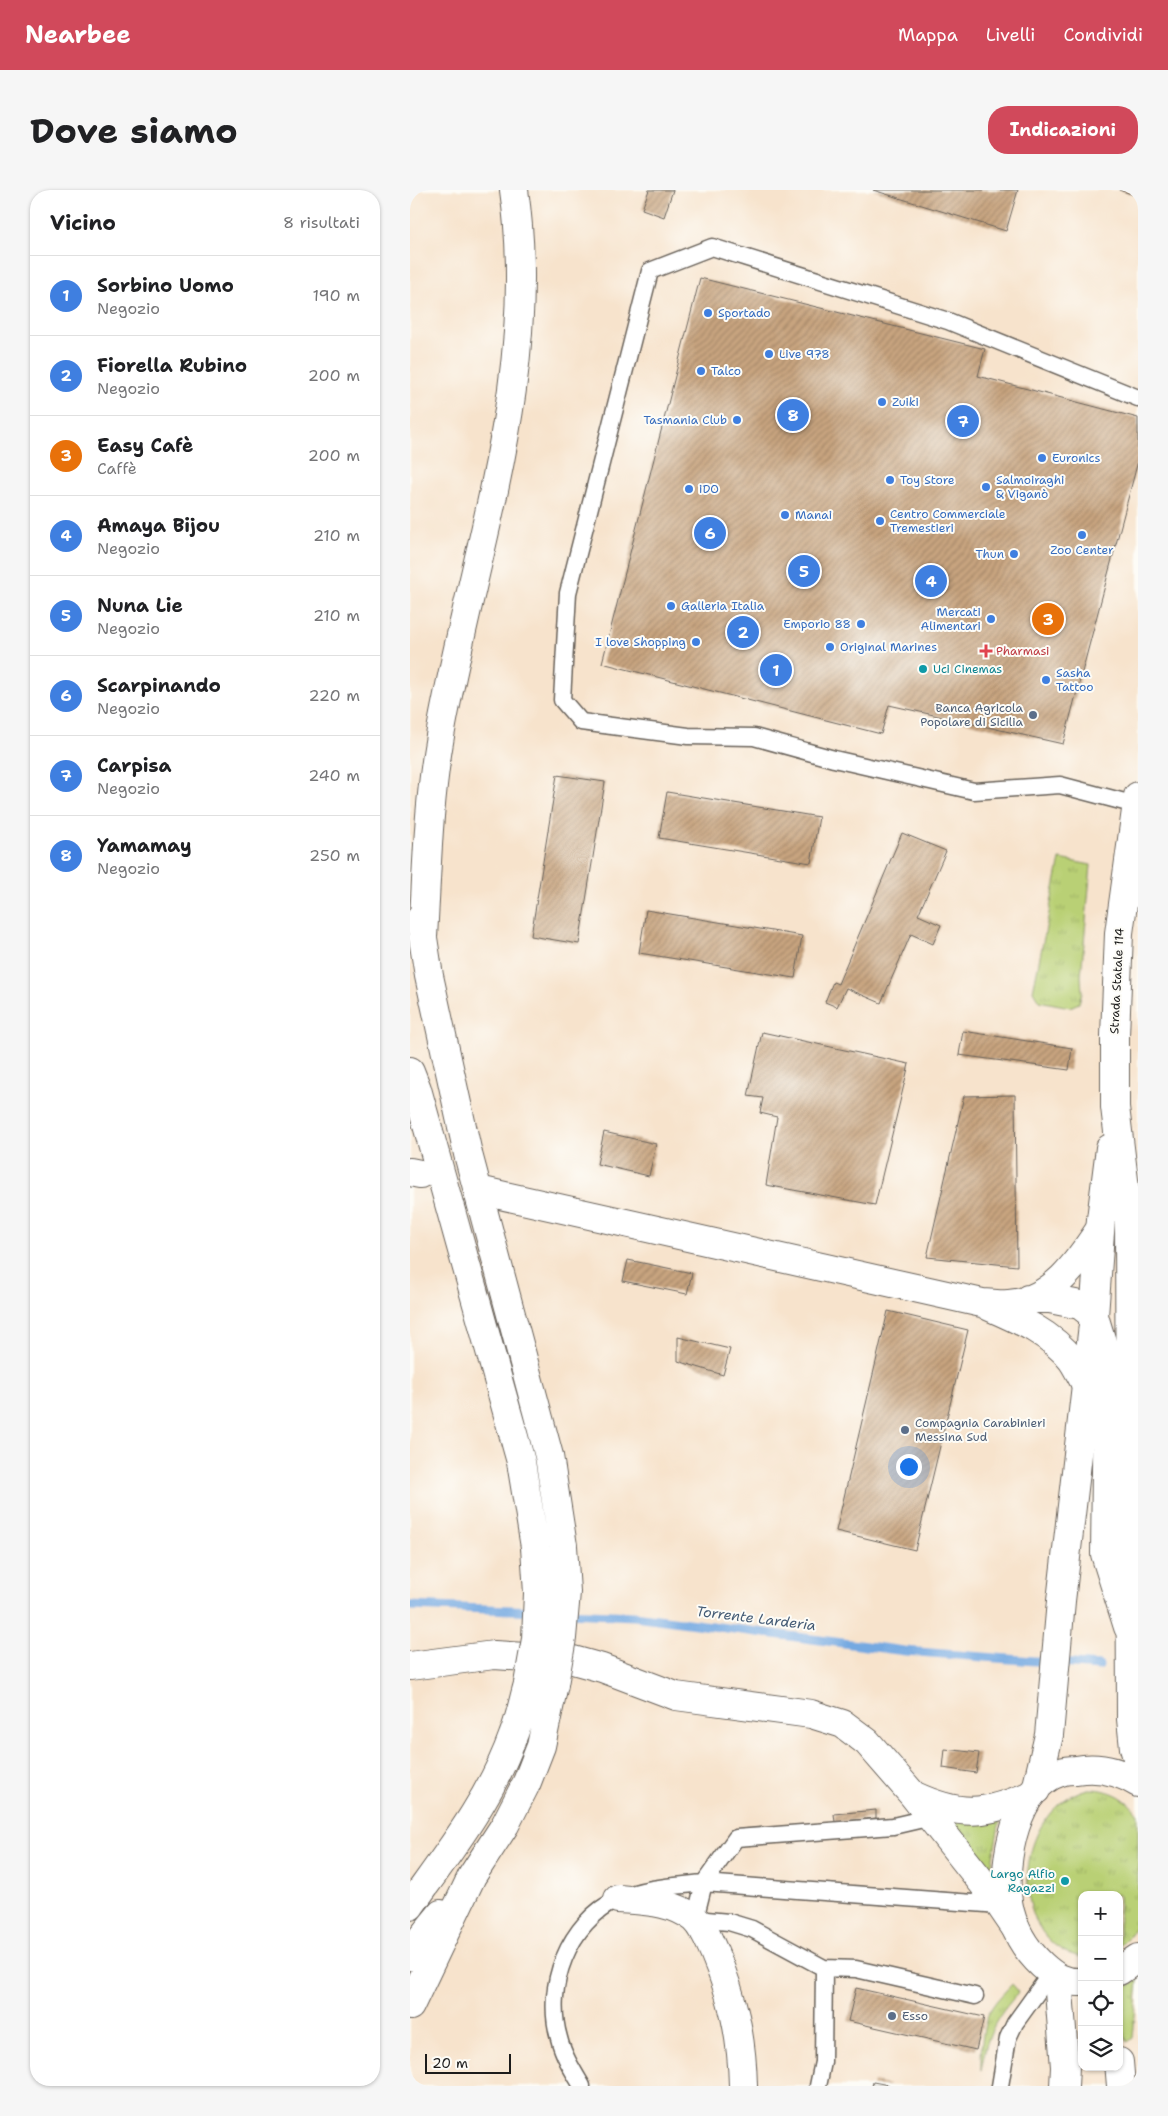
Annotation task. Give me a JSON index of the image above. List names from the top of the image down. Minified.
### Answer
{"streets":{"main road":["Strada Statale 114"]},"water":["Torrente Larderia"],"places":{"other":["Sportado","Live 978","Talco","Zuiki","Tasmania Club","Euronics","Toy Store","Salmoiraghi & Viganò","iDO","Manai","Centro Commerciale Tremestieri","Zoo Center","Thun","Galleria Italia","Mercati Alimentari","Emporio 88","I love Shopping","Original Marines","Uci Cinemas","Sasha Tattoo","Banca Agricola Popolare di Sicilia","Compagnia Carabinieri Messina Sud","Largo Alfio Ragazzi","Esso"],"health":["Pharmasi"]},"scale_bar":"20 m","page":{"header":"Nearbee","nav":["Mappa","Livelli","Condividi"],"buttons":"Indicazioni","title":"Dove siamo","heading":["Vicino","8 risultati"],"list":[{"mark":"1","name":"Sorbino Uomo","note":"Negozio","value":"190 m"},{"mark":"2","name":"Fiorella Rubino","note":"Negozio","value":"200 m"},{"mark":"3","name":"Easy Cafè","note":"Caffè","value":"200 m"},{"mark":"4","name":"Amaya Bijou","note":"Negozio","value":"210 m"},{"mark":"5","name":"Nuna Lie","note":"Negozio","value":"210 m"},{"mark":"6","name":"Scarpinando","note":"Negozio","value":"220 m"},{"mark":"7","name":"Carpisa","note":"Negozio","value":"240 m"},{"mark":"8","name":"Yamamay","note":"Negozio","value":"250 m"}],"pins":["8","7","6","5","4","3","2","1"],"map_buttons":["+","−"],"scale":"20 m"}}
